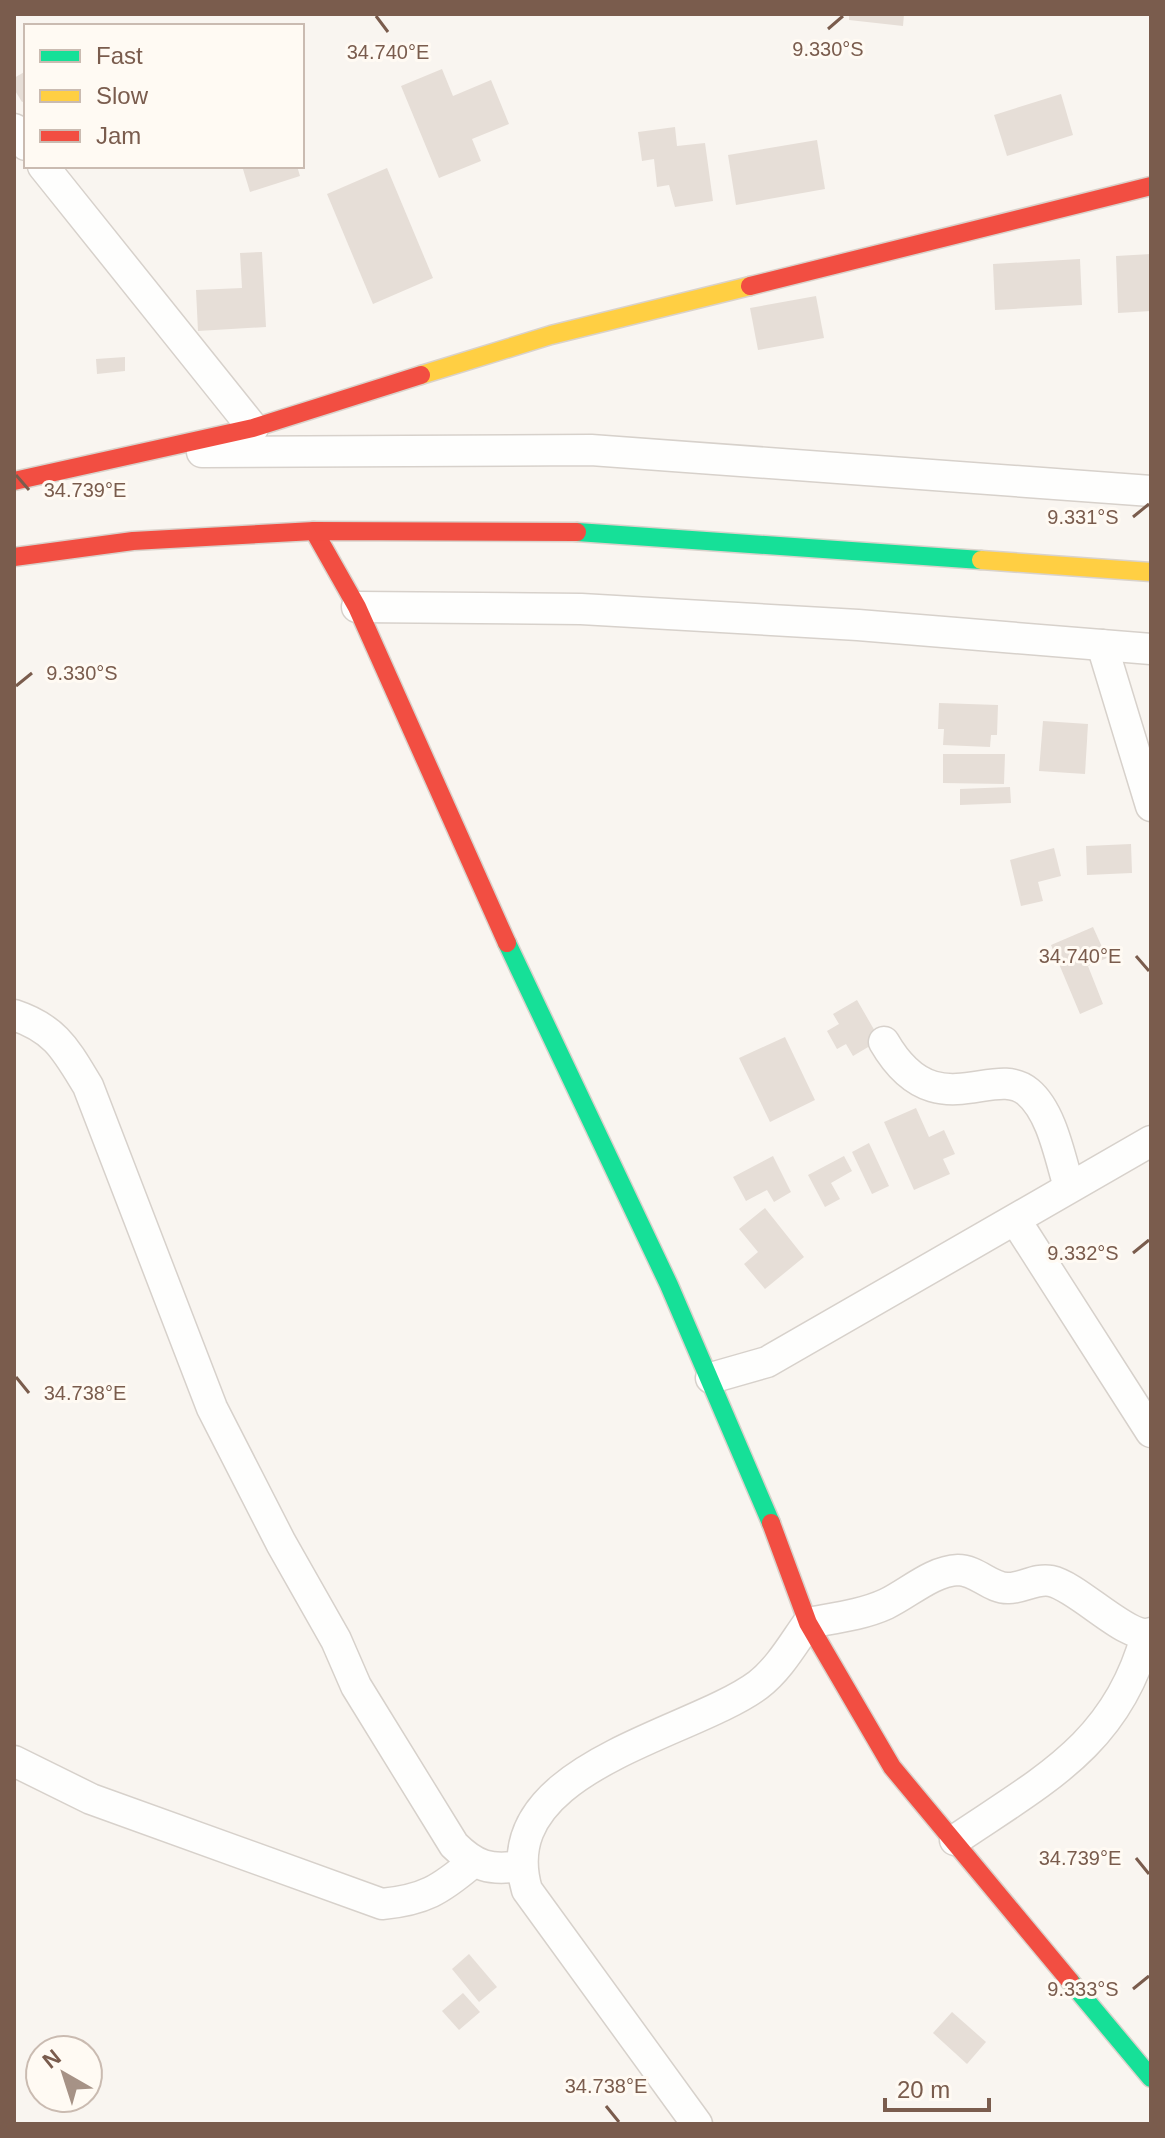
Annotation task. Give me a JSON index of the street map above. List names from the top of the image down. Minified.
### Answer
{"legend":["Fast","Slow","Jam"],"scale_bar":"20 m","north":"top left","coordinates":["9.330°S","34.740°E","34.739°E","9.331°S","9.332°S","34.738°E","9.333°S"]}
